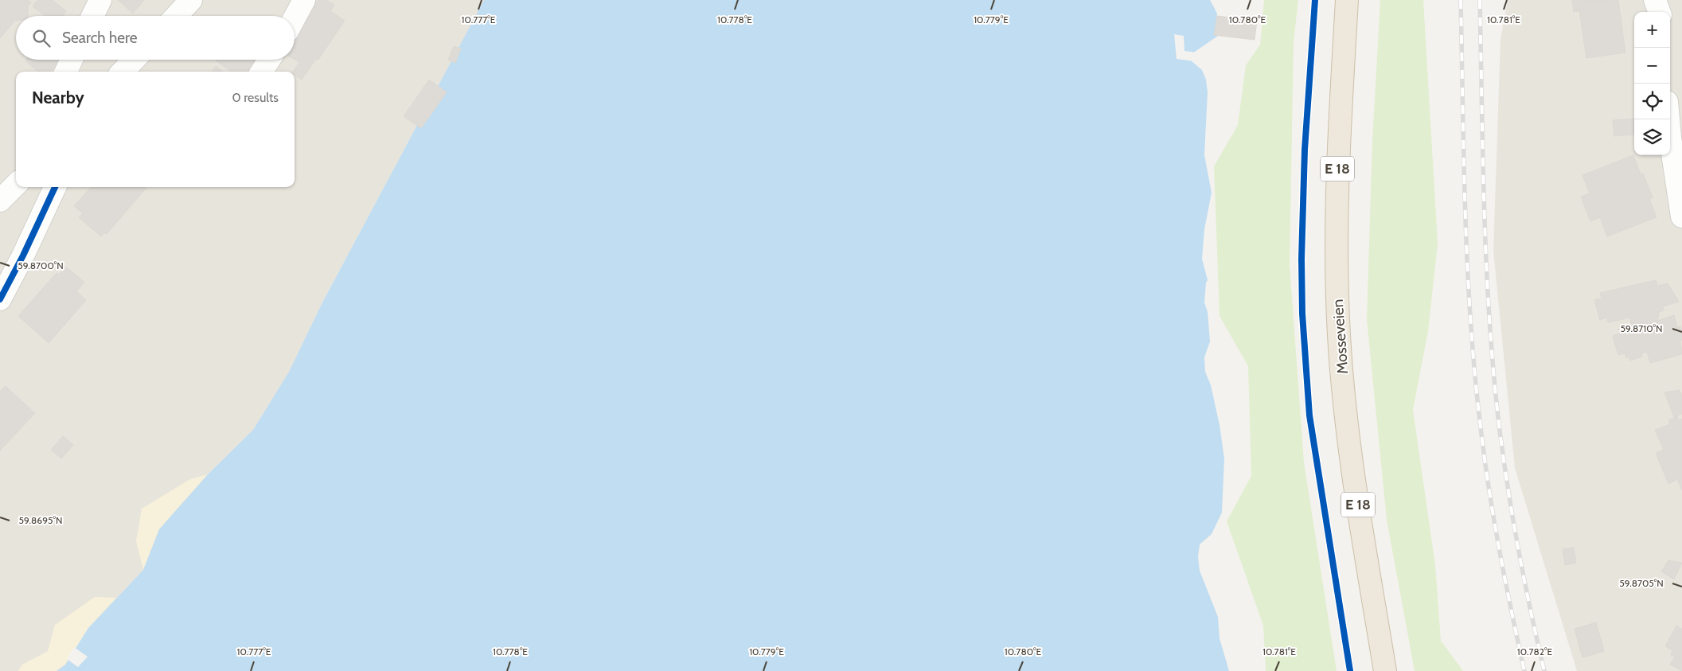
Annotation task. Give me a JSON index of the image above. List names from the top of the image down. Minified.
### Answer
{"streets":{"highway":["E 18","Mosseveien"]},"page":{"map_buttons":["+","−"],"search":"Search here","heading":["Nearby","0 results"]},"coordinates":["10.777°E","10.778°E","10.779°E","10.780°E","10.781°E","59.8700°N","59.8710°N","59.8695°N","59.8705°N","10.782°E"]}
